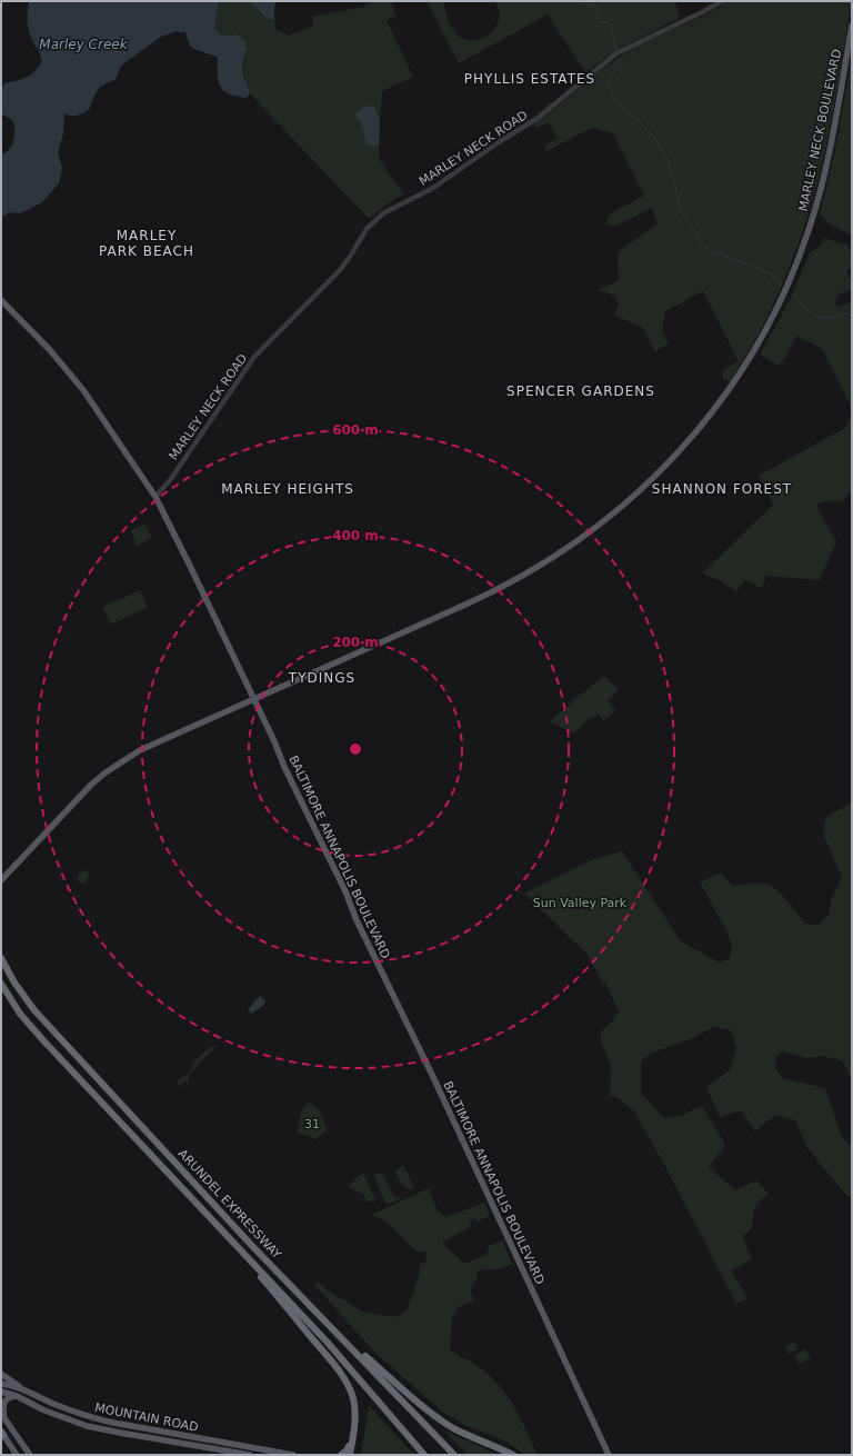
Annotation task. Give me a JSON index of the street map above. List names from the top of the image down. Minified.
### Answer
{"streets":{"highway":["ARUNDEL EXPRESSWAY"],"main road":["MARLEY NECK BOULEVARD","BALTIMORE ANNAPOLIS BOULEVARD","MOUNTAIN ROAD"],"street":["MARLEY NECK ROAD"]},"crossings":[["MARLEY NECK BOULEVARD","BALTIMORE ANNAPOLIS BOULEVARD"],["MARLEY NECK ROAD","BALTIMORE ANNAPOLIS BOULEVARD"]],"districts":["PHYLLIS ESTATES","MARLEY PARK BEACH","SPENCER GARDENS","MARLEY HEIGHTS","SHANNON FOREST","TYDINGS"],"water":["Marley Creek"],"parks":["Sun Valley Park","31"],"rings":["600 m","400 m","200 m"]}
